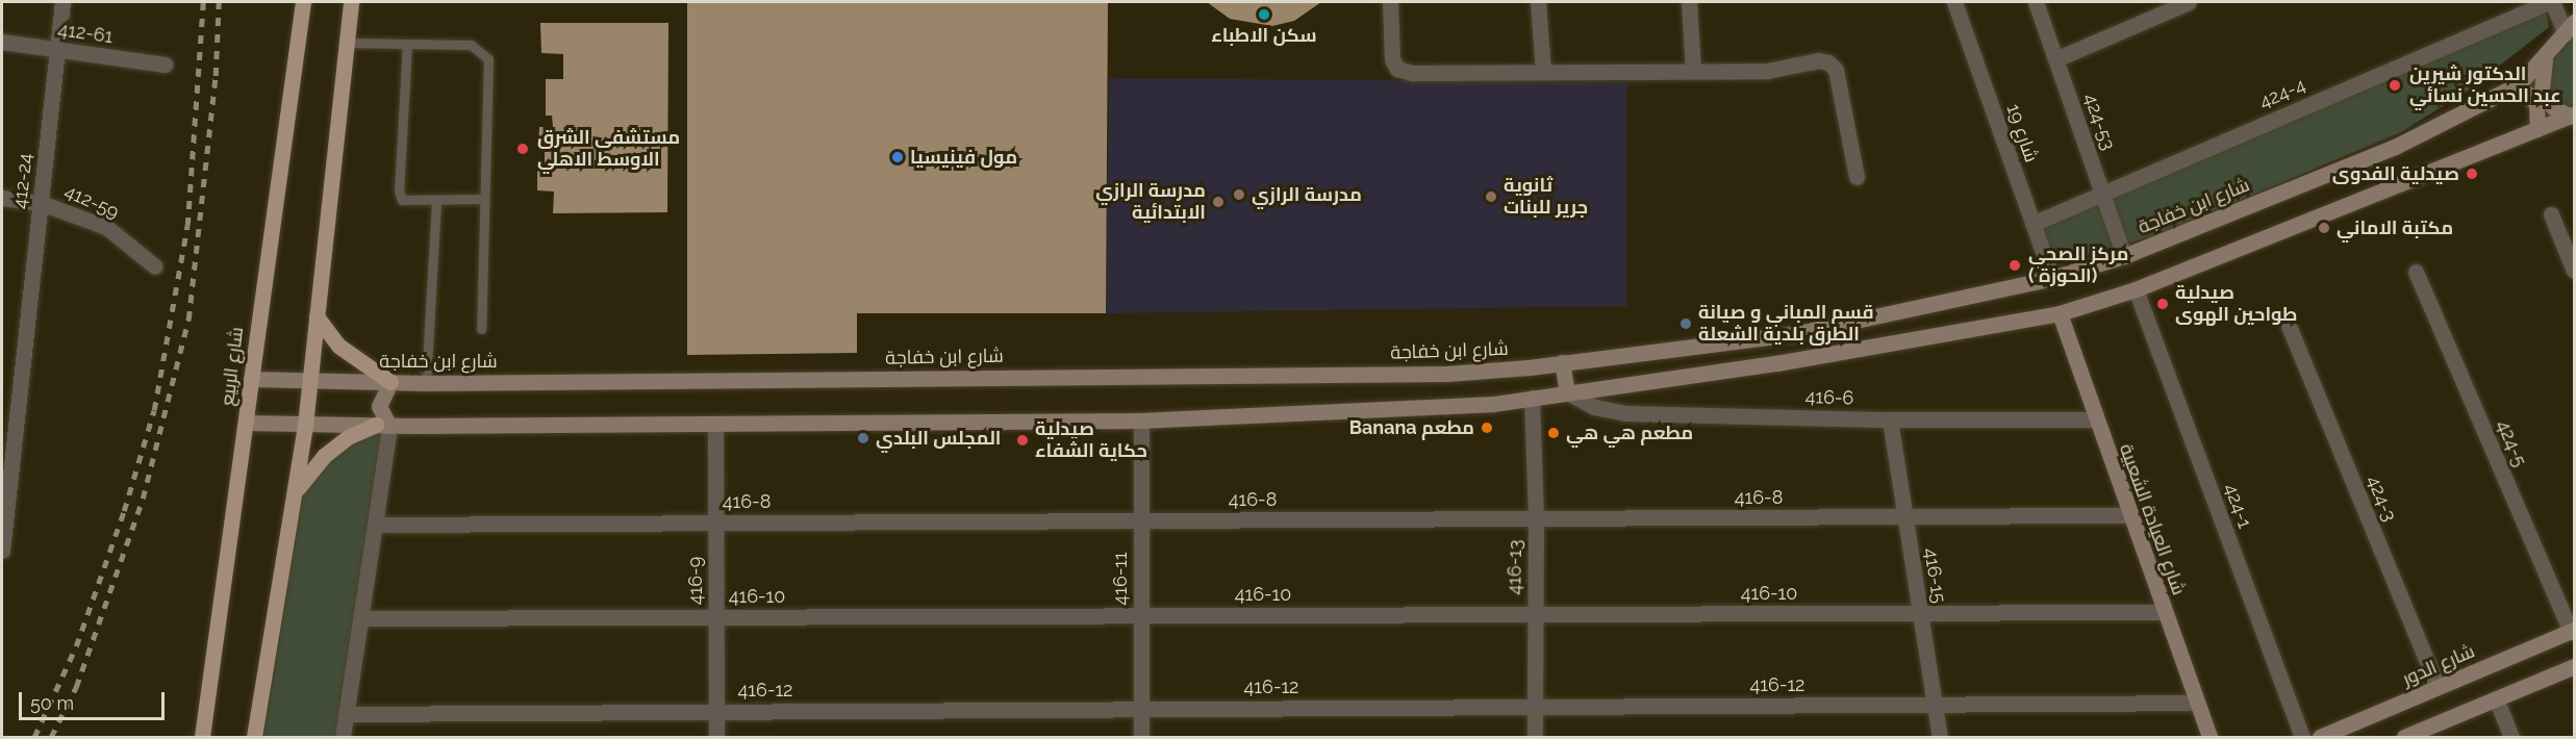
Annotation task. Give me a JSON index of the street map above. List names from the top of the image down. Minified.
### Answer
{"streets":{"main road":["شارع الربيع"],"street":["412-61","424-4","424-53","شارع 19","412-24","412-59","شارع ابن خفاجة","416-6","424-5","416-8","424-3","424-1","شارع العيادة الشعبية","416-13","416-15","416-11","416-9","416-10","شارع الدور","416-12"]},"crossings":[["412-61","412-24"],["424-4","424-53"],["424-4","شارع 19"],["424-4","شارع ابن خفاجة"],["424-53","شارع ابن خفاجة"],["شارع 19","شارع ابن خفاجة"],["412-24","412-59"],["شارع ابن خفاجة","شارع الربيع"],["416-6","شارع العيادة الشعبية"],["416-6","416-15"],["424-5","شارع الدور"],["416-8","شارع العيادة الشعبية"],["416-8","416-13"],["416-8","416-15"],["416-8","416-11"],["416-8","416-9"],["424-3","شارع الدور"],["شارع العيادة الشعبية","416-10"],["شارع العيادة الشعبية","416-12"],["416-13","416-10"],["416-13","416-12"],["416-15","416-10"],["416-15","416-12"],["416-11","416-10"],["416-11","416-12"],["416-9","416-10"],["416-9","416-12"]],"places":["سكن الاطباء","الدكتور شيرين عبد الحسين نسائي","مستشفى الشرق الاوسط الاهلي","مول فينيسيا","صيدلية الفدوى","مدرسة الرازي","ثانوية جرير للبنات","مدرسة الرازي الابتدائية","مكتبة الاماني","مركز الصحي ( الحوزة)","صيدلية طواحين الهوى","قسم المباني و صيانة الطرق بلدية الشعلة","Banana مطعم","مطعم هي هي","المجلس البلدي","صيدلية حكاية الشفاء"],"scale_bar":"50 m"}
